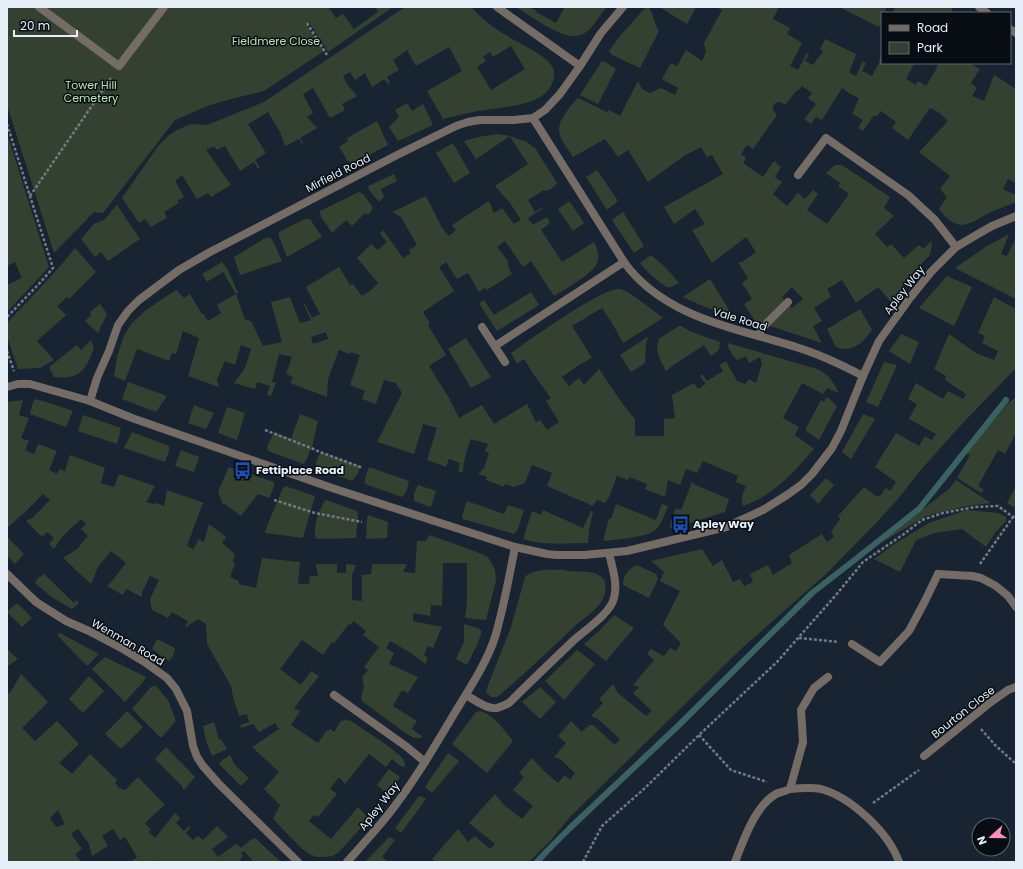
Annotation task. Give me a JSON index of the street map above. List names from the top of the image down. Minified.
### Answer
{"streets":{"street":["Mirfield Road","Apley Way","Vale Road","Wenman Road","Bourton Close"]},"crossings":[["Mirfield Road","Vale Road"],["Apley Way","Vale Road"]],"parks":["Fieldmere Close","Tower Hill Cemetery"],"places":{"bus stop":["Fettiplace Road","Apley Way"]},"legend":["Road","Park"],"scale_bar":"20 m","north":"left"}
